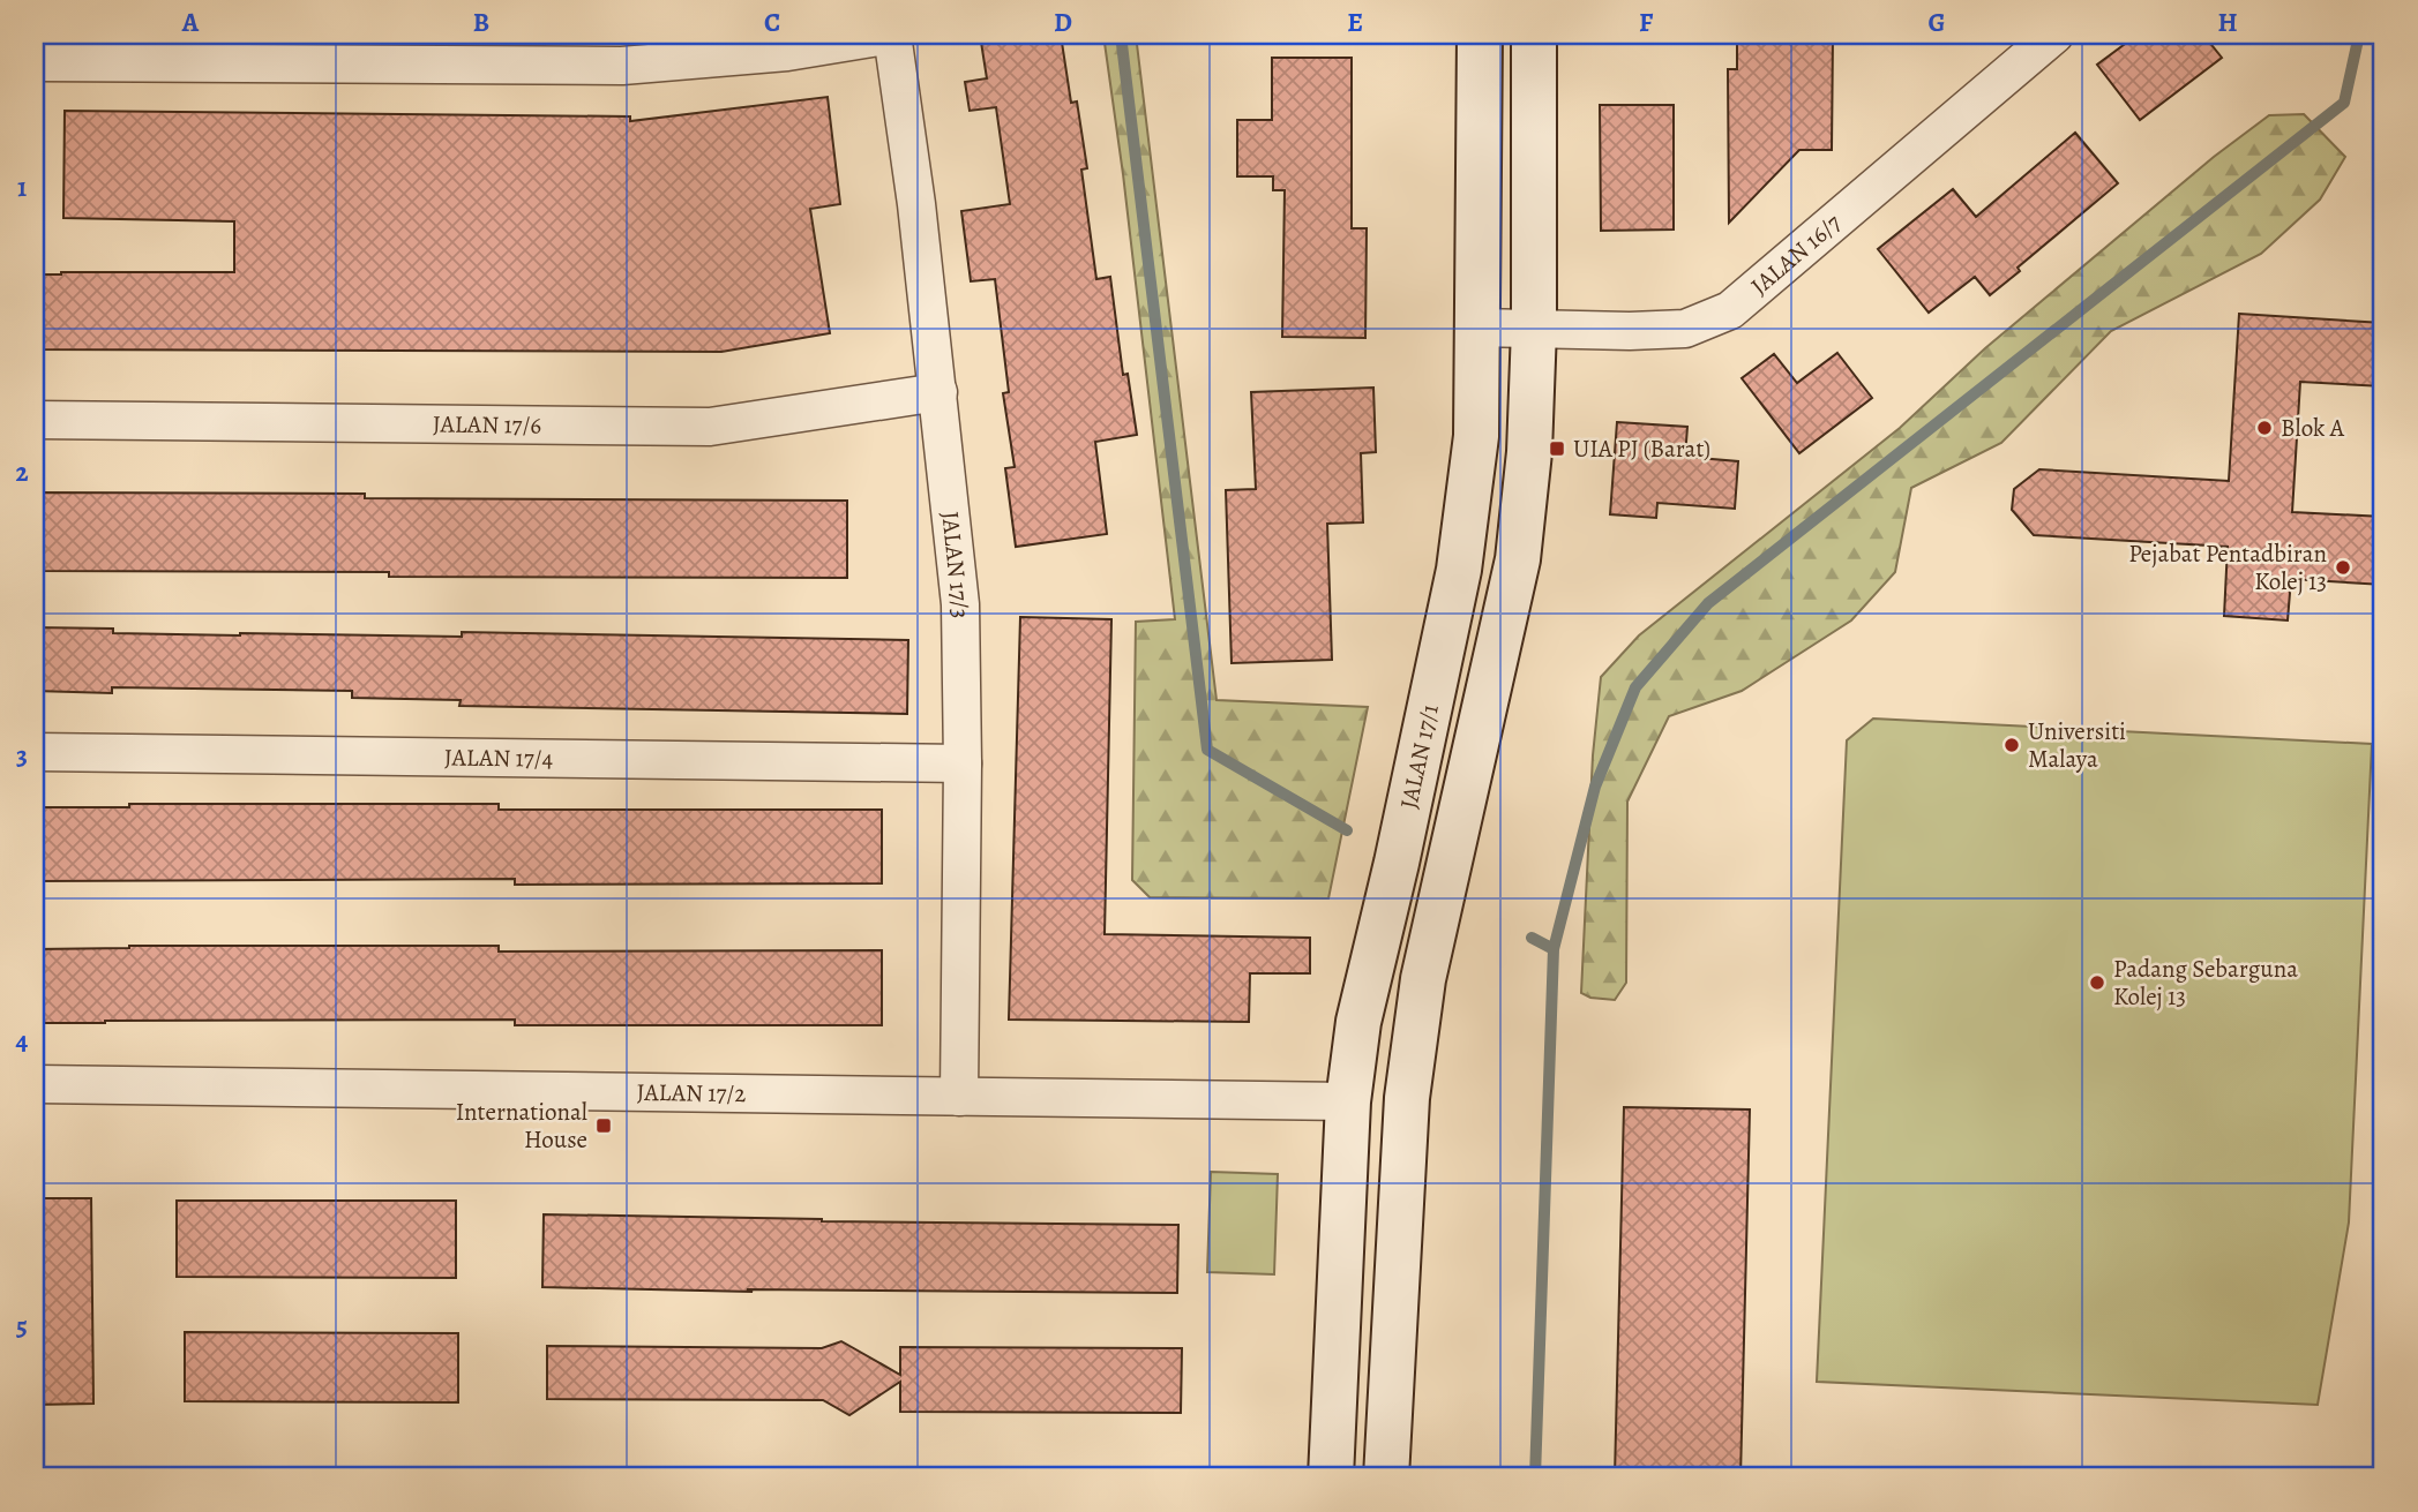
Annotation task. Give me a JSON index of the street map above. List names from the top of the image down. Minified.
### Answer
{"streets":{"street":["JALAN 16/7","JALAN 17/6","JALAN 17/3","JALAN 17/1","JALAN 17/4","JALAN 17/2"]},"crossings":[["JALAN 16/7","JALAN 17/1"],["JALAN 17/6","JALAN 17/3"],["JALAN 17/3","JALAN 17/4"],["JALAN 17/3","JALAN 17/2"],["JALAN 17/1","JALAN 17/2"]],"places":{"other":["Blok A","Pejabat Pentadbiran Kolej 13","Universiti Malaya","Padang Sebarguna Kolej 13"],"transit":["UIA PJ (Barat)","International House"]},"grid":{"columns":["A","B","C","D","E","F","G","H"],"rows":["1","2","3","4","5"]}}
